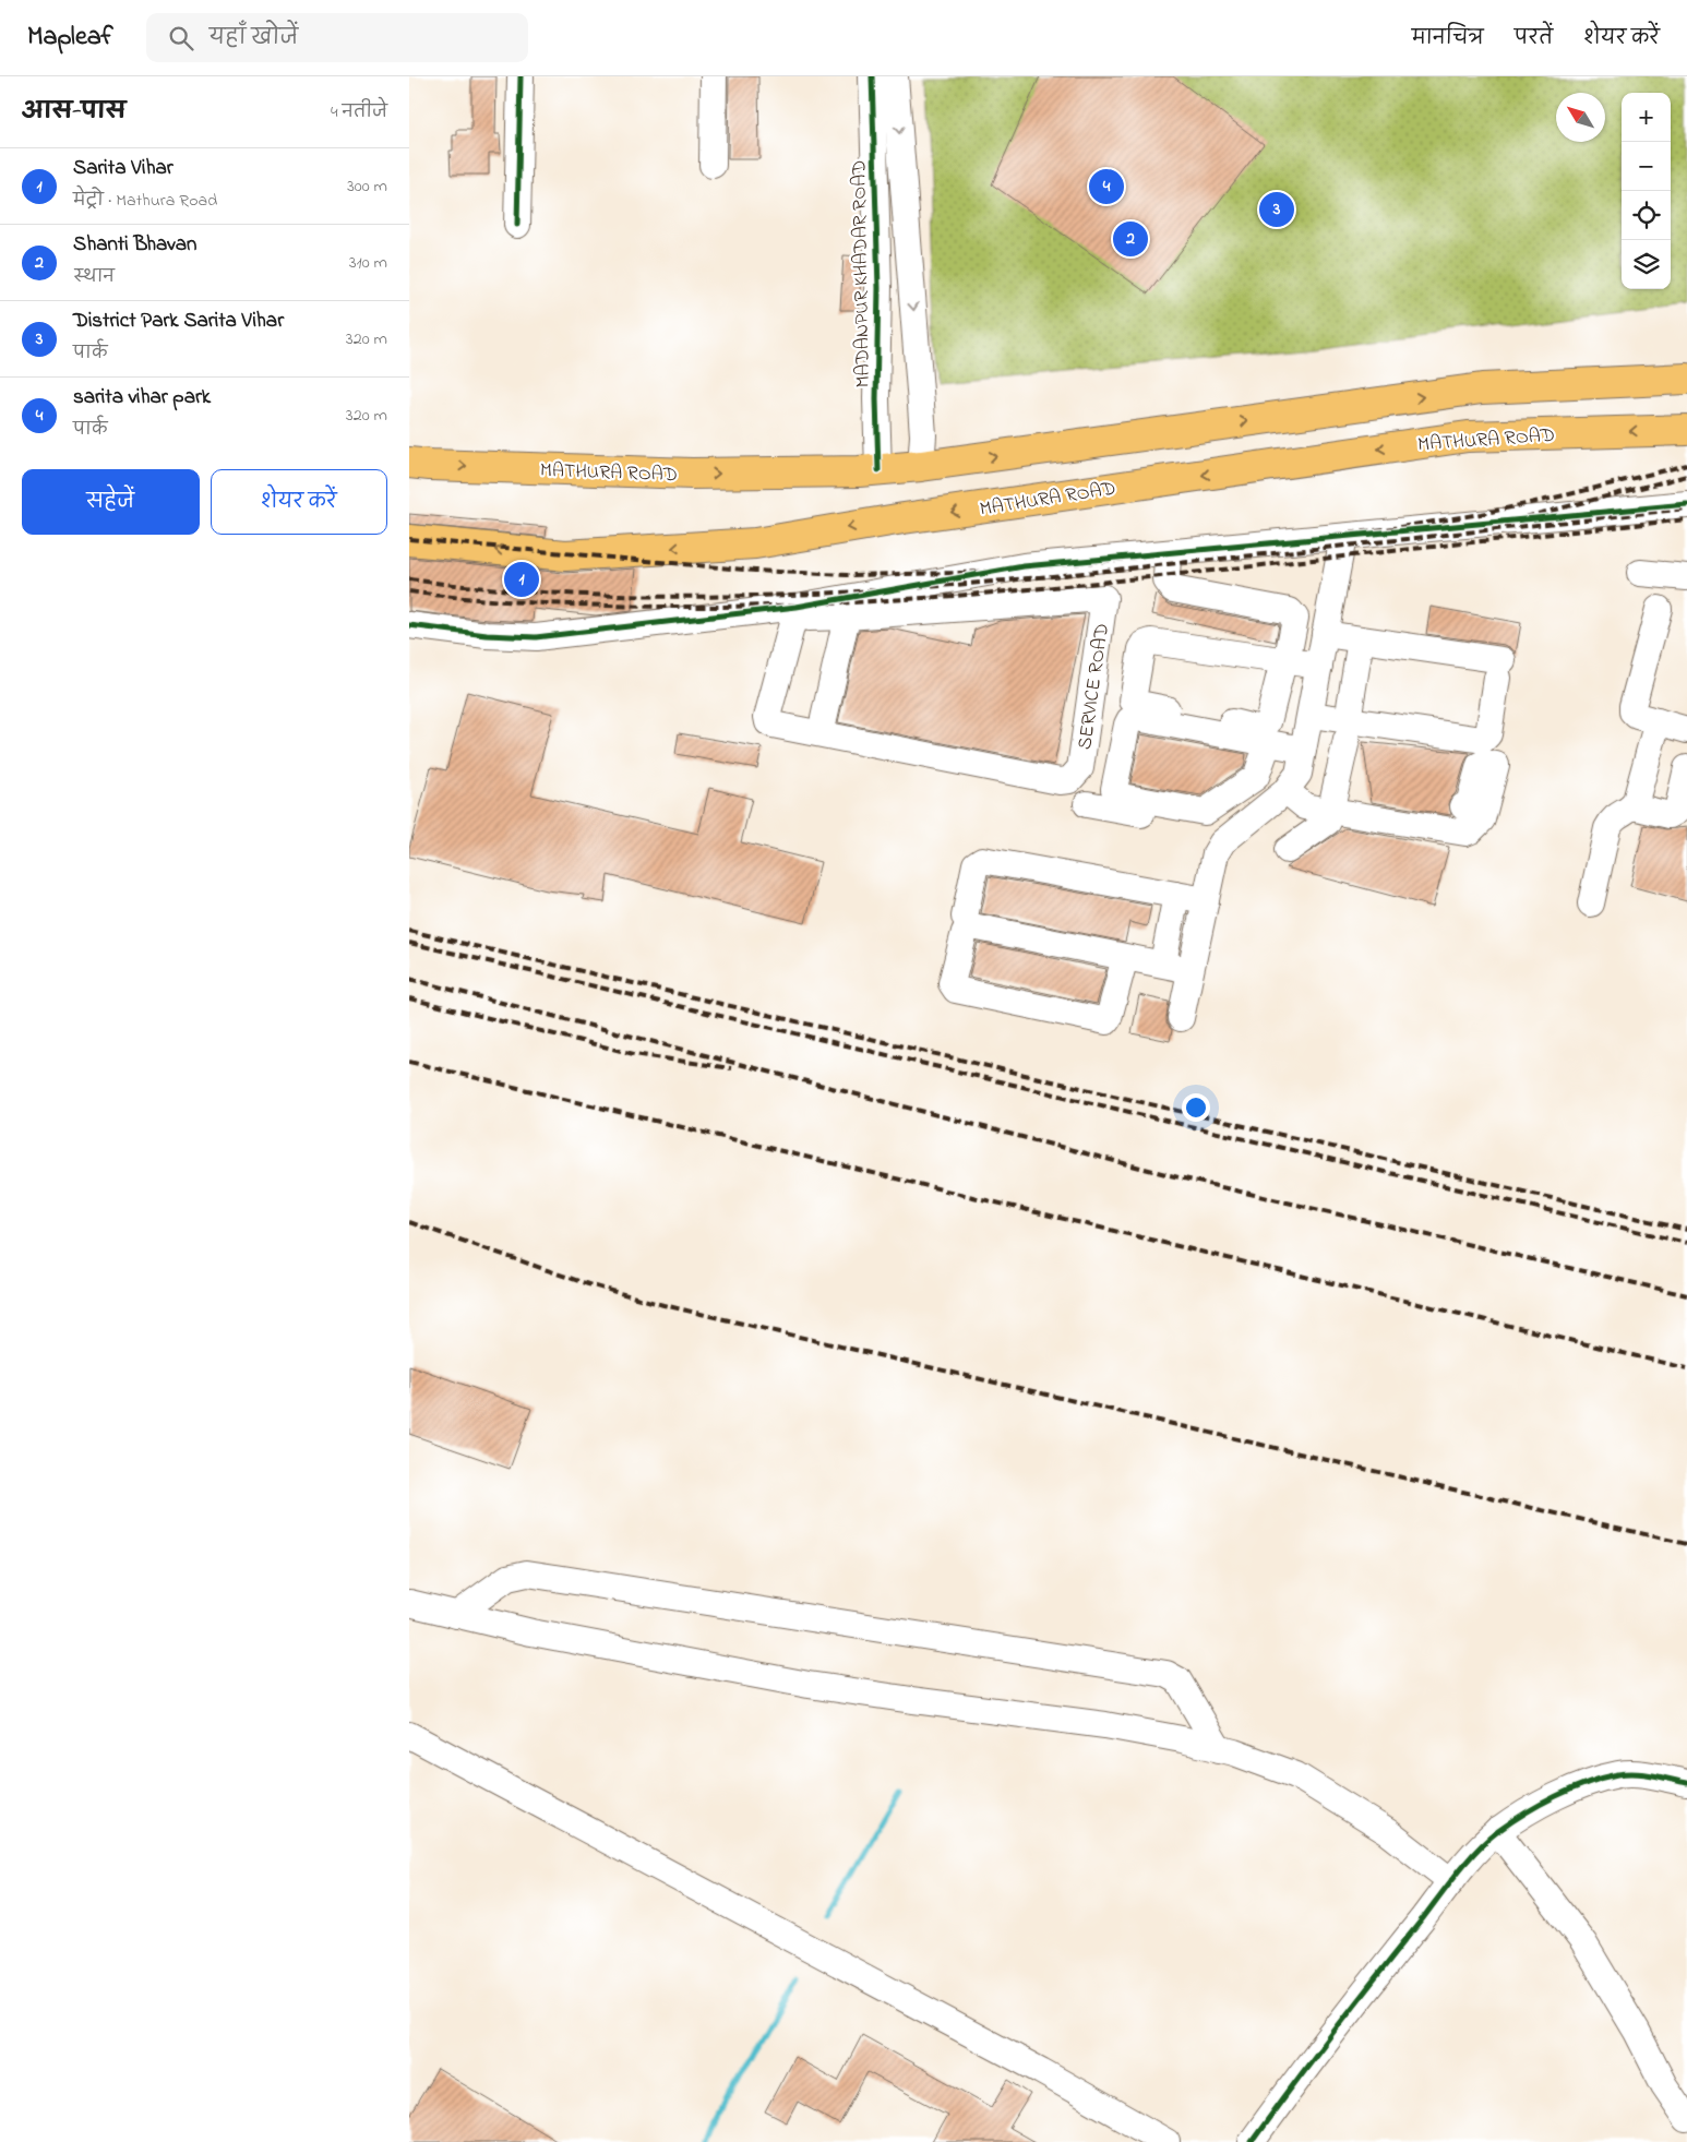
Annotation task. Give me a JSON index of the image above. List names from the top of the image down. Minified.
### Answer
{"streets":{"highway":["MATHURA ROAD"],"street":["MADANPUR KHADAR ROAD","SERVICE ROAD"]},"crossings":[["MADANPUR KHADAR ROAD","MATHURA ROAD"]],"north":"top left","page":{"header":"Mapleaf","search":"यहाँ खोजें","nav":["मानचित्र","परतें","शेयर करें"],"heading":["आस-पास","4 नतीजे"],"map_buttons":["+","−"],"list":[{"mark":"1","name":"Sarita Vihar","note":"मेट्रो · Mathura Road","value":"300 m"},{"mark":"2","name":"Shanti Bhavan","note":"स्थान","value":"310 m"},{"mark":"3","name":"District Park Sarita Vihar","note":"पार्क","value":"320 m"},{"mark":"4","name":"sarita vihar park","note":"पार्क","value":"320 m"}],"pins":["4","3","2","1"],"buttons":["सहेजें","शेयर करें"]}}
